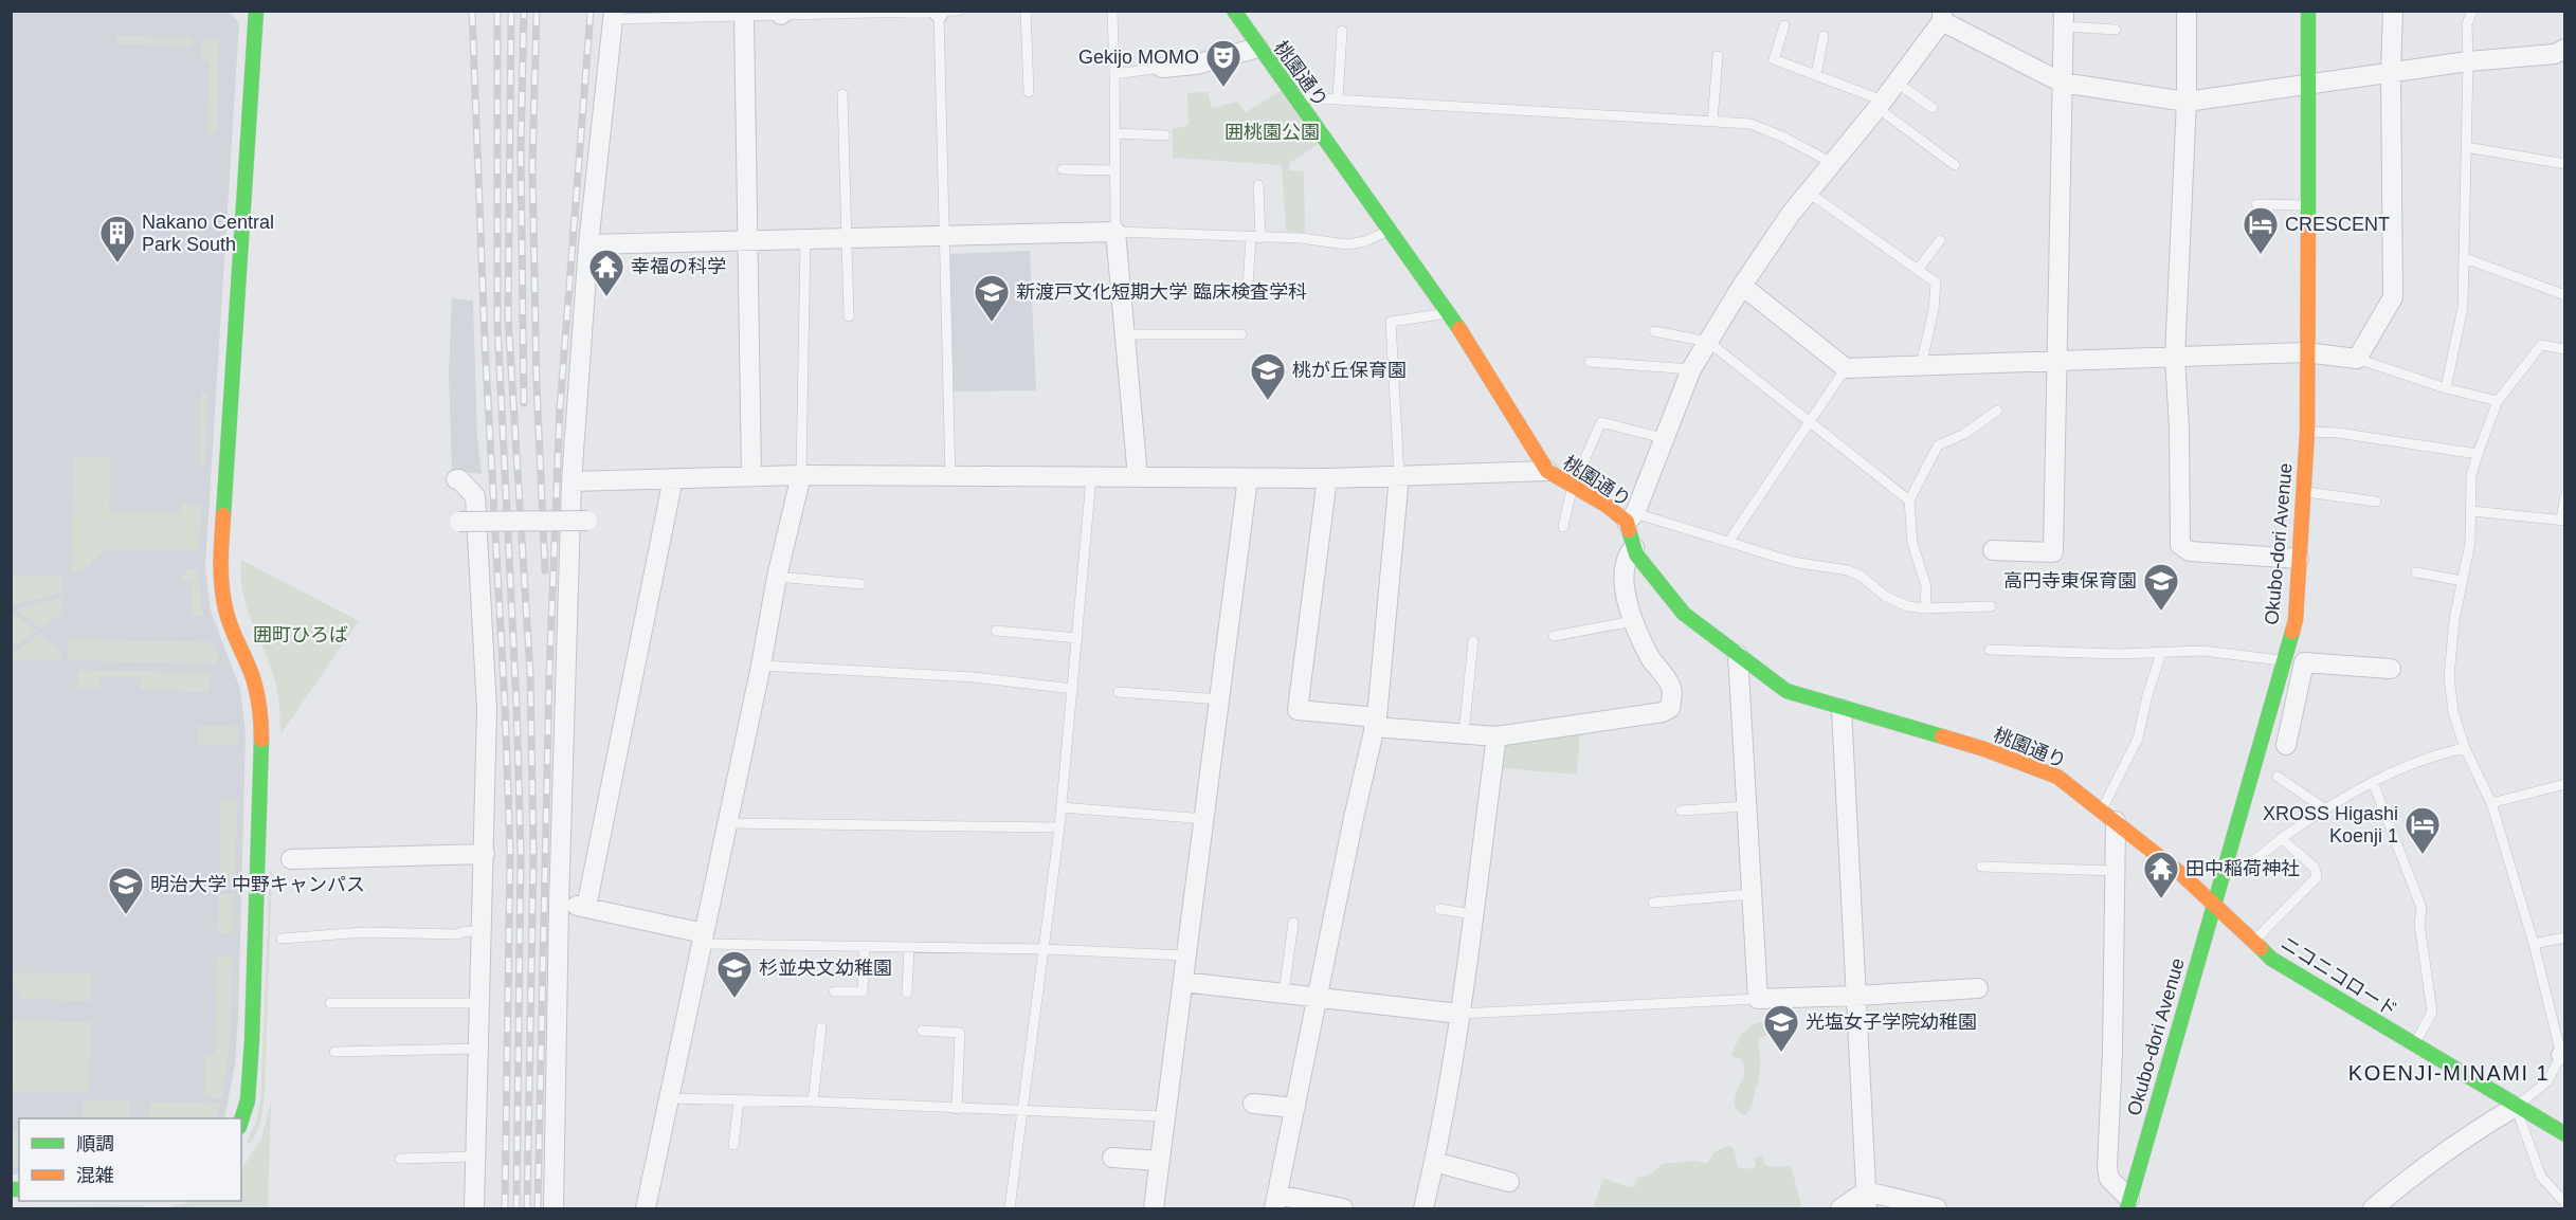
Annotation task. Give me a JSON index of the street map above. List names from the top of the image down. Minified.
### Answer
{"streets":{"street":["桃園通り","Okubo-dori Avenue","ニコニコロード"]},"crossings":[["桃園通り","ニコニコロード"],["Okubo-dori Avenue","ニコニコロード"]],"districts":["KOENJI-MINAMI 1"],"parks":["囲桃園公園","囲町ひろば"],"places":{"theatre":["Gekijo MOMO"],"hotel":["CRESCENT","XROSS Higashi Koenji 1"],"building":["Nakano Central Park South"],"temple":["幸福の科学","田中稲荷神社"],"school or university":["新渡戸文化短期大学 臨床検査学科","桃が丘保育園","高円寺東保育園","明治大学 中野キャンパス","杉並央文幼稚園","光塩女子学院幼稚園"]},"legend":["順調","混雑"]}
